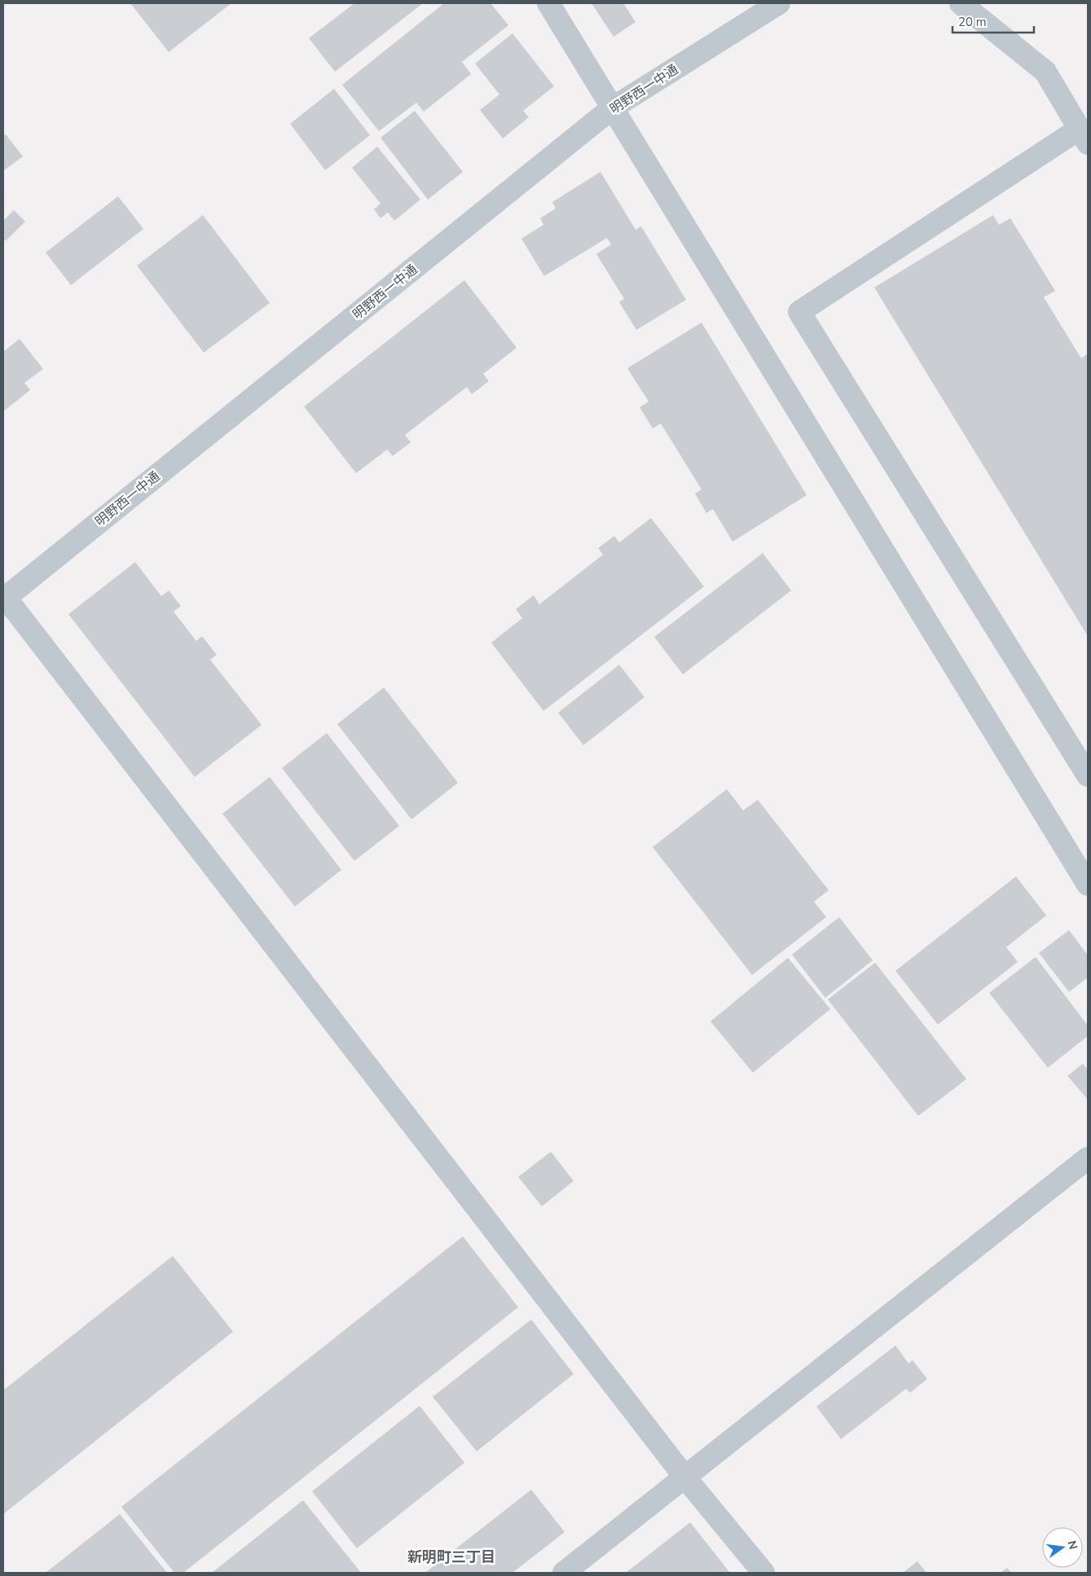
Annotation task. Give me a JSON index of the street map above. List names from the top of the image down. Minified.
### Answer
{"streets":{"street":["明野西一中通"]},"districts":["新明町三丁目"],"scale_bar":"20 m","north":"right"}
